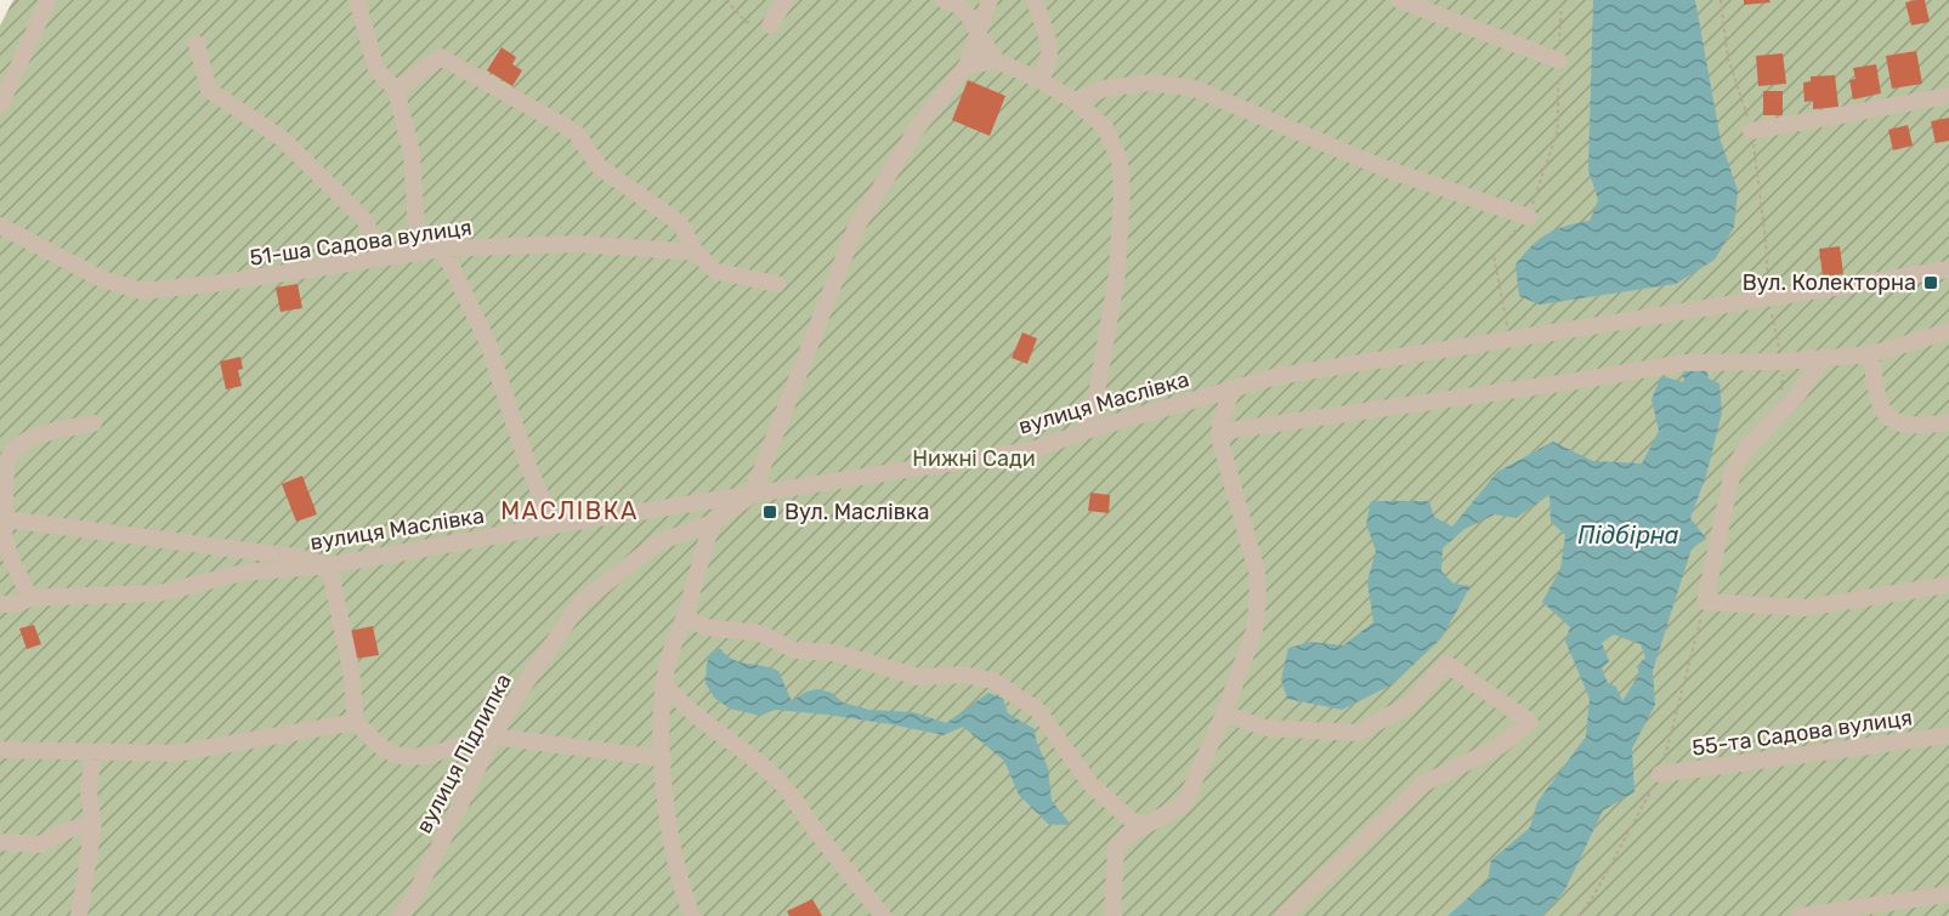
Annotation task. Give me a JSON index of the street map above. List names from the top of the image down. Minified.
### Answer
{"streets":{"street":["51-ша Садова вулиця","вулиця Маслівка","55-та Садова вулиця","вулиця Підлипка"]},"crossings":[["вулиця Маслівка","вулиця Підлипка"]],"districts":["МАСЛІВКА"],"water":["Підбірна"],"parks":["Нижні Сади"],"places":{"transit":["Вул. Колекторна","Вул. Маслівка"]}}
